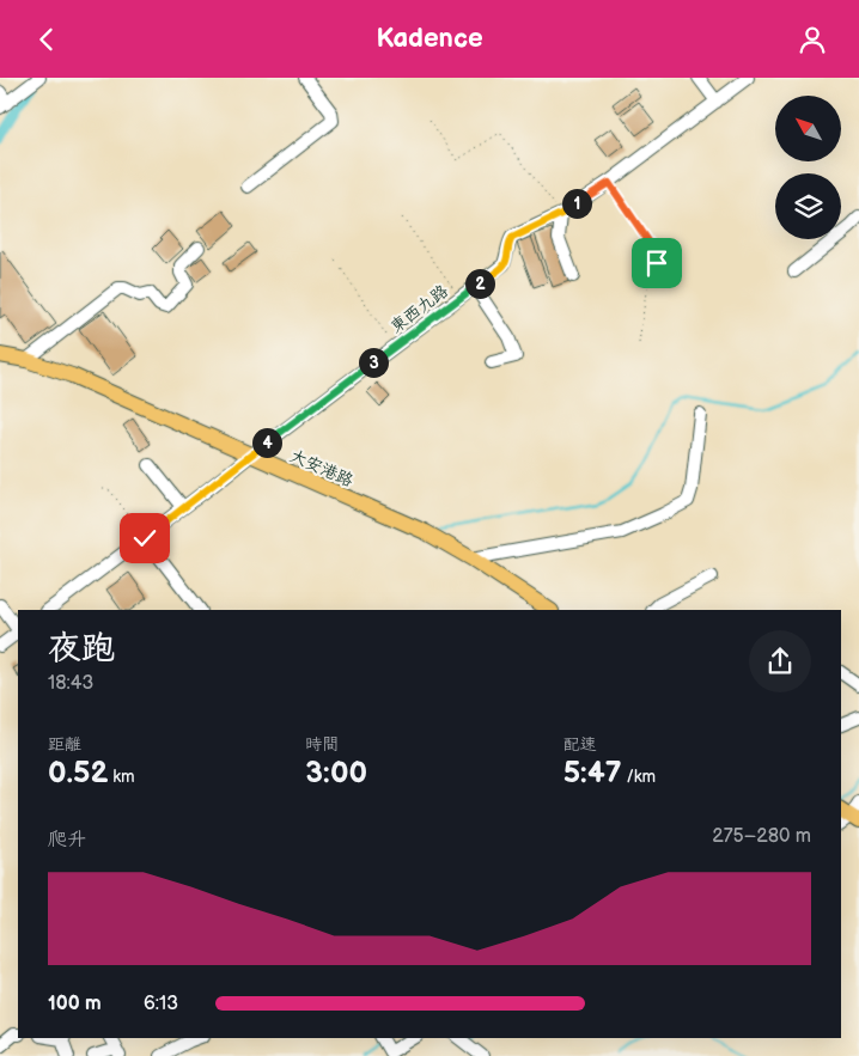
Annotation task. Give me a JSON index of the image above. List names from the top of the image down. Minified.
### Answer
{"streets":{"main road":["大安港路"],"street":["東西九路"]},"crossings":[["東西九路","大安港路"]],"north":"top left","page":{"header":"Kadence","pins":["1","2","3","4"],"heading":["夜跑","18:43"],"stats":[["距離","0.52 km"],["時間","3:00"],["配速","5:47 /km"]],"chart":["爬升","275–280 m"],"list":[{"name":"100 m","note":"6:13"}]}}
